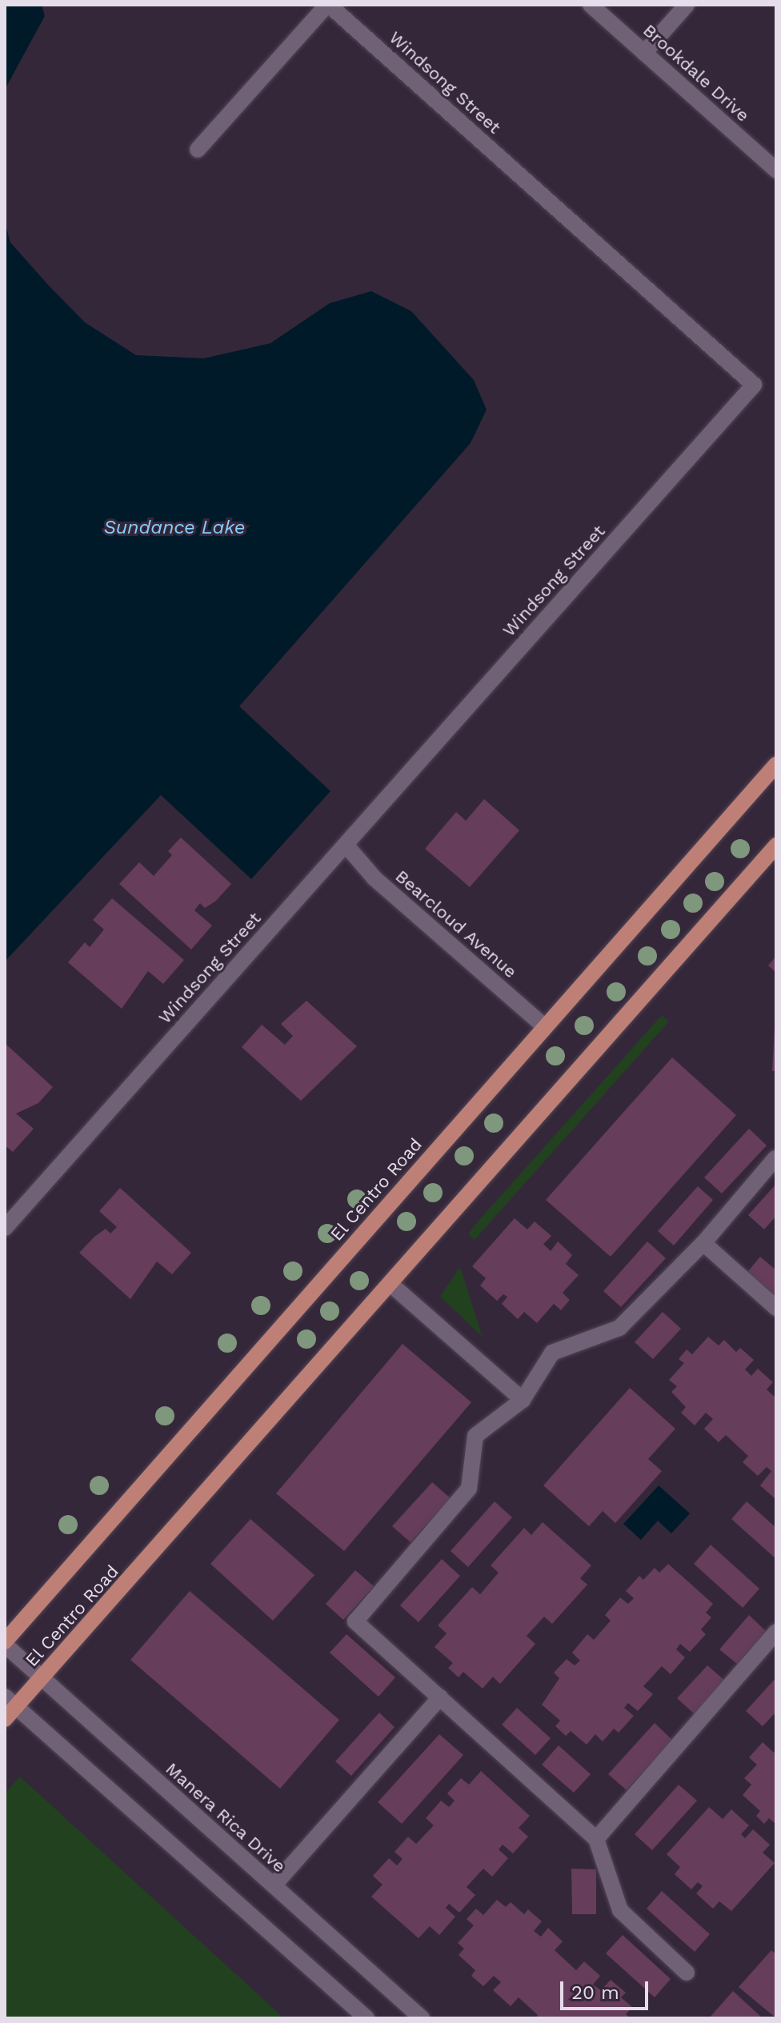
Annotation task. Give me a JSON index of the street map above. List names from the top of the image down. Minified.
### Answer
{"streets":{"main road":["El Centro Road"],"street":["Brookdale Drive","Windsong Street","Bearcloud Avenue","Manera Rica Drive"]},"crossings":[["Windsong Street","Bearcloud Avenue"],["Bearcloud Avenue","El Centro Road"],["El Centro Road","Manera Rica Drive"]],"water":["Sundance Lake"],"scale_bar":"20 m"}
